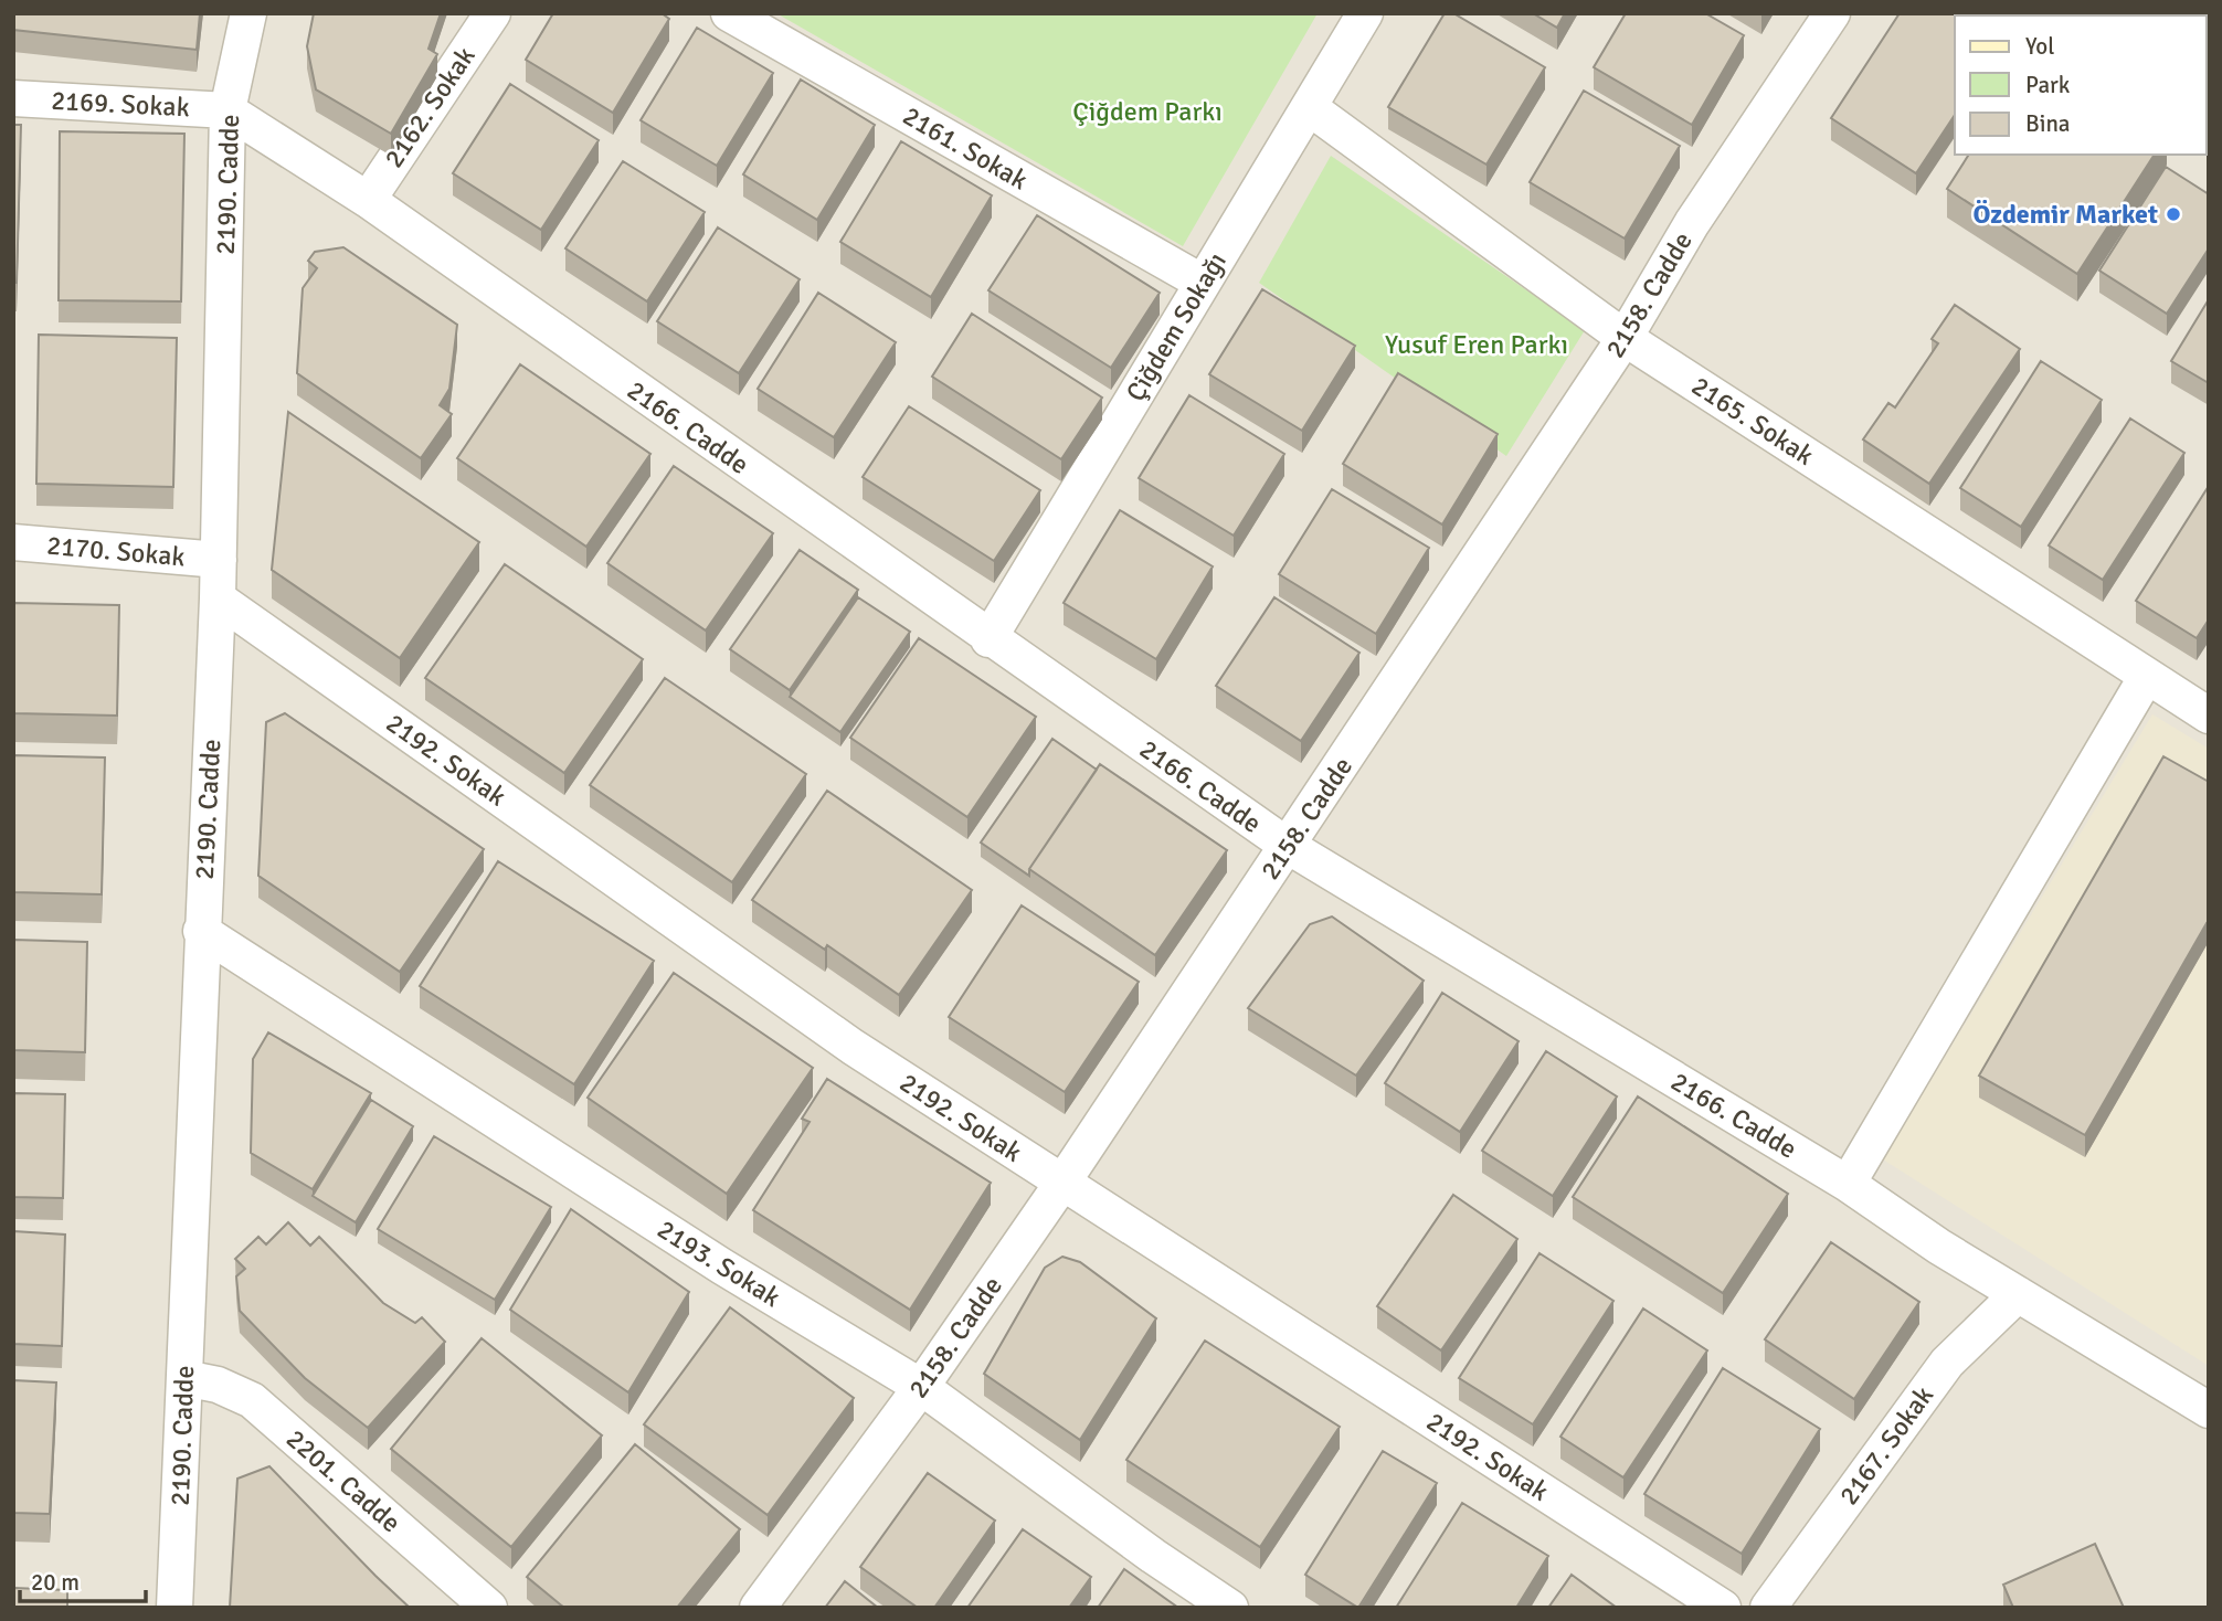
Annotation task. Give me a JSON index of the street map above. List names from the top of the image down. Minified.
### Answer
{"streets":{"street":["2169. Sokak","2162. Sokak","2161. Sokak","2190. Cadde","2158. Cadde","Çiğdem Sokağı","2165. Sokak","2166. Cadde","2170. Sokak","2192. Sokak","2193. Sokak","2167. Sokak","2201. Cadde"]},"crossings":[["2169. Sokak","2190. Cadde"],["2169. Sokak","2166. Cadde"],["2162. Sokak","2166. Cadde"],["2161. Sokak","Çiğdem Sokağı"],["2190. Cadde","2166. Cadde"],["2190. Cadde","2170. Sokak"],["2190. Cadde","2192. Sokak"],["2190. Cadde","2193. Sokak"],["2190. Cadde","2201. Cadde"],["2158. Cadde","2165. Sokak"],["2158. Cadde","2166. Cadde"],["2158. Cadde","2192. Sokak"],["2158. Cadde","2193. Sokak"],["Çiğdem Sokağı","2165. Sokak"],["Çiğdem Sokağı","2166. Cadde"],["2166. Cadde","2167. Sokak"]],"parks":["Çiğdem Parkı","Yusuf Eren Parkı"],"places":["Özdemir Market"],"legend":["Yol","Park","Bina"],"scale_bar":"20 m"}
